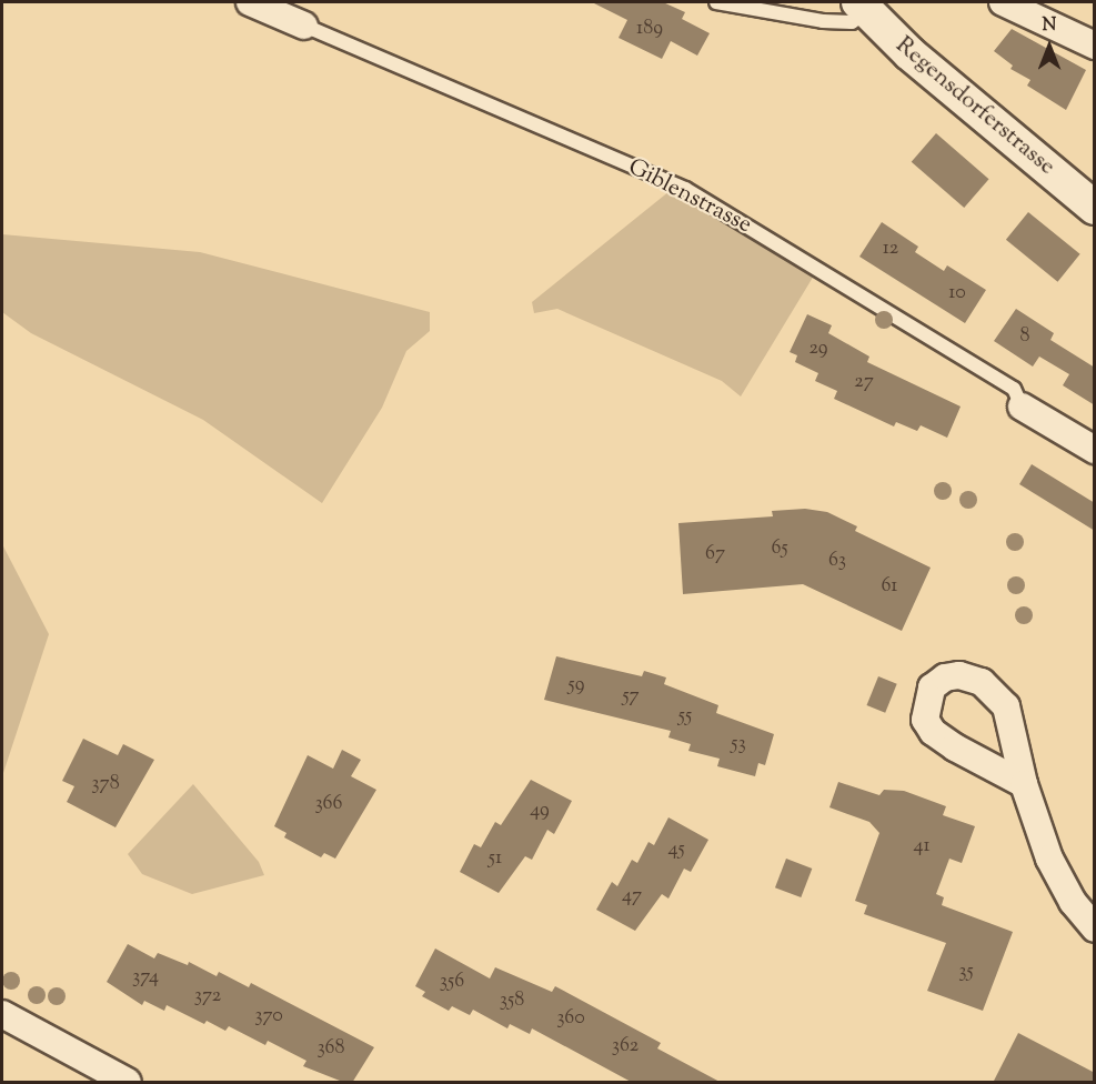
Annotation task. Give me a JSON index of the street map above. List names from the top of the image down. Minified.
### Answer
{"streets":{"street":["Regensdorferstrasse","Giblenstrasse"]},"house_numbers":["189","12","10","8","29","27","65","67","63","61","59","57","55","53","378","366","49","41","45","51","47","35","374","356","372","358","370","360","362","368"],"north":"top"}
